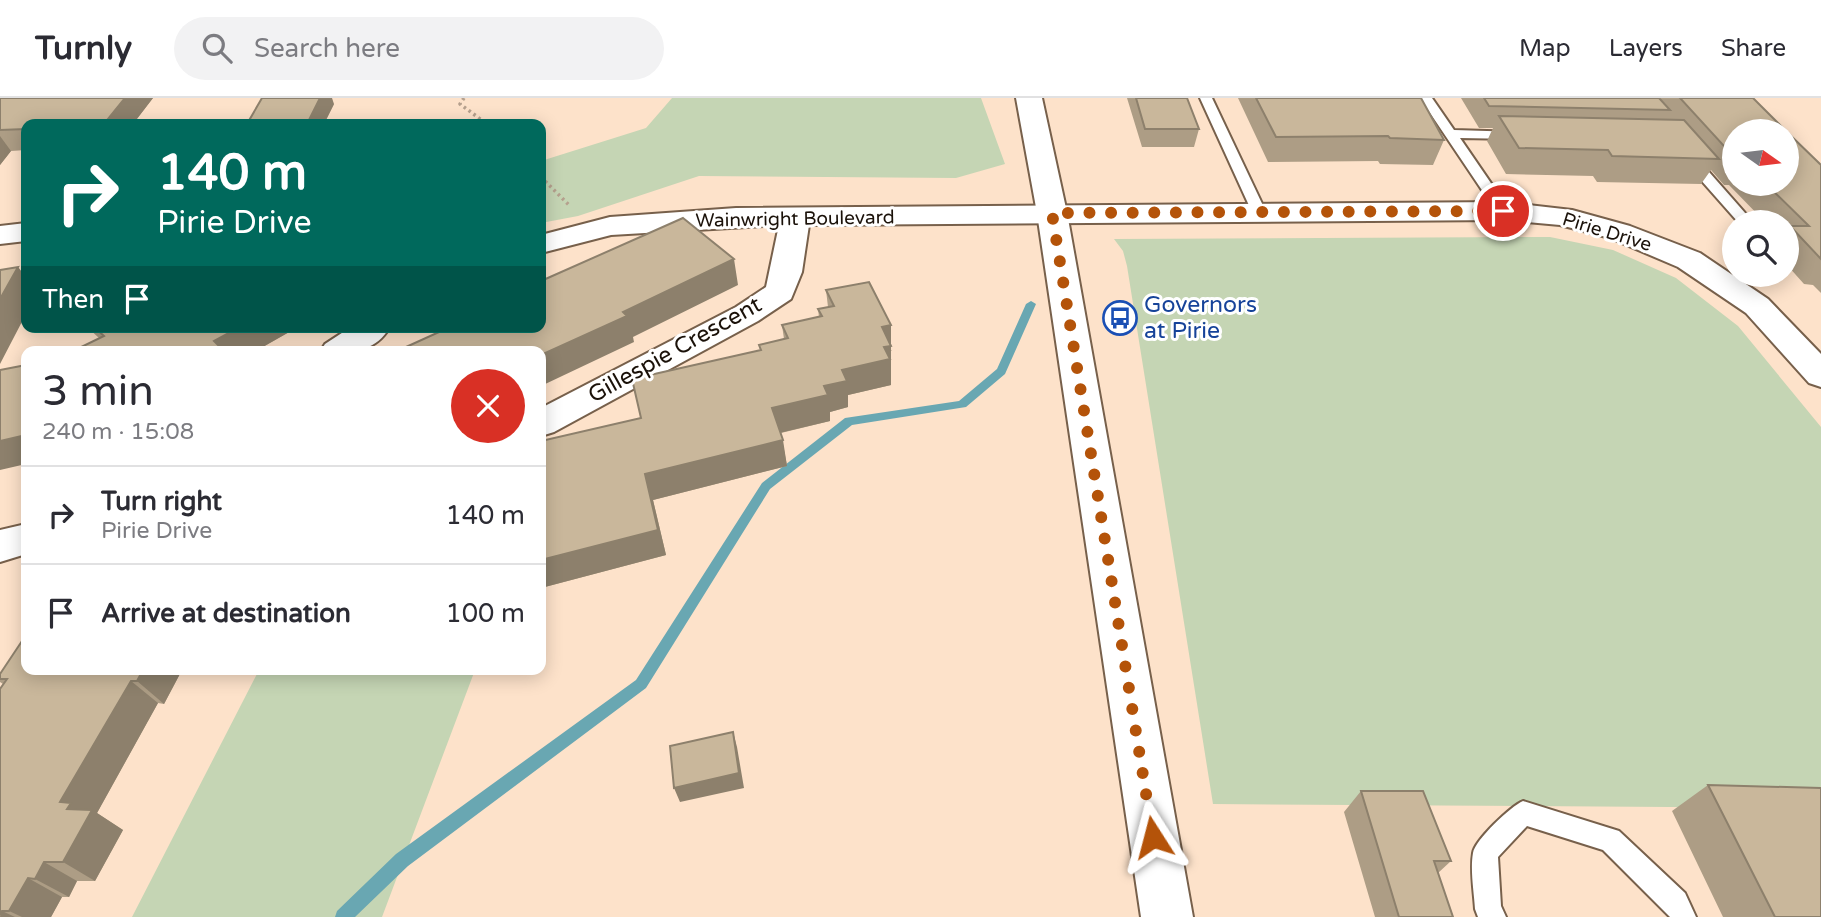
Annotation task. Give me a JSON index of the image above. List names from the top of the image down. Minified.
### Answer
{"streets":{"street":["Wainwright Boulevard","Pirie Drive","Gillespie Crescent"]},"crossings":[["Wainwright Boulevard","Pirie Drive"],["Wainwright Boulevard","Gillespie Crescent"]],"places":{"bus stop":["Governors at Pirie"]},"north":"right","page":{"header":"Turnly","search":"Search here","nav":["Map","Layers","Share"],"turn":["140 m","Pirie Drive"],"then":"Then","heading":["3 min","240 m · 15:08"],"list":[{"name":"Turn right","note":"Pirie Drive","value":"140 m"},{"name":"Arrive at destination","value":"100 m"}]}}
